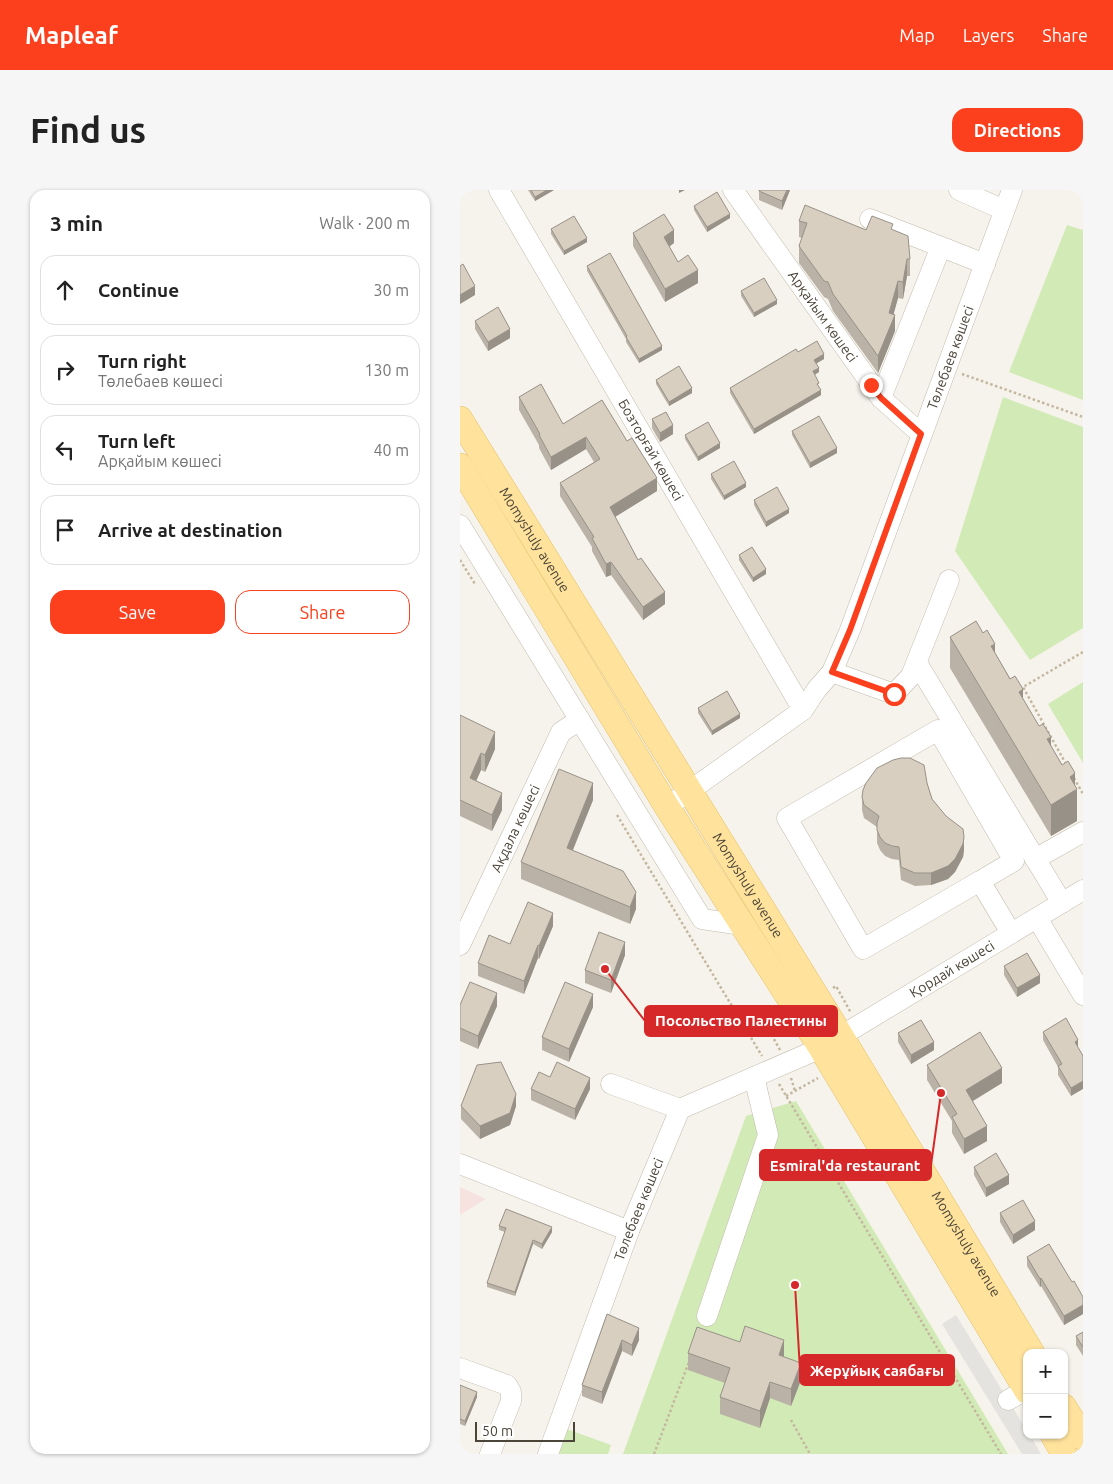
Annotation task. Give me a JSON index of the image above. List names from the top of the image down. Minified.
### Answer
{"streets":{"main road":["Momyshuly avenue"],"street":["Арқайым көшесі","Төлебаев көшесі","Бозторғай көшесі","Ақдала көшесі","Қордай көшесі"]},"crossings":[["Арқайым көшесі","Төлебаев көшесі"],["Төлебаев көшесі","Бозторғай көшесі"],["Momyshuly avenue","Қордай көшесі"]],"places":["Посольство Палестины","Esmiral'da restaurant","Жерұйық саябағы"],"scale_bar":"50 m","page":{"header":"Mapleaf","nav":["Map","Layers","Share"],"buttons":["Directions",["Save","Share"]],"title":"Find us","heading":["3 min","Walk · 200 m"],"list":[["Continue","30 m"],["Turn right","Төлебаев көшесі","130 m"],["Turn left","Арқайым көшесі","40 m"],"Arrive at destination"],"map_buttons":["+","−"],"scale":"50 m"}}
